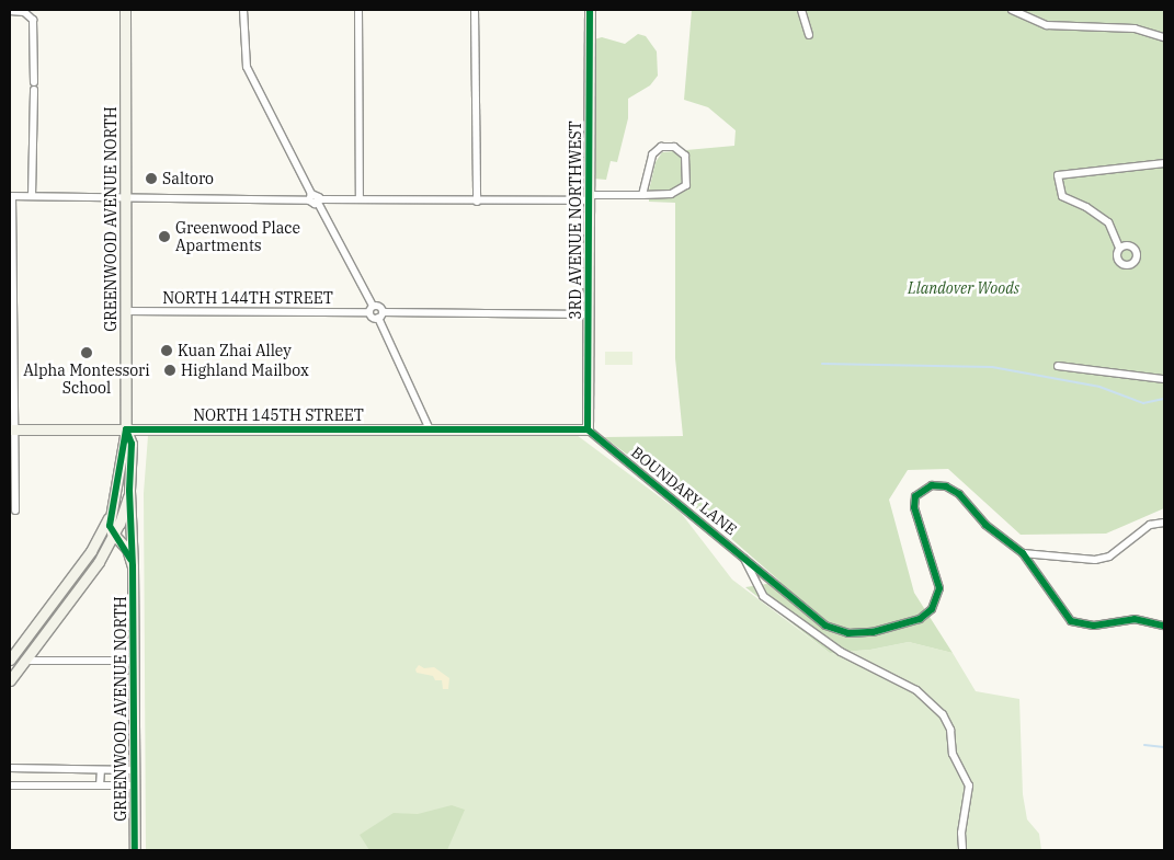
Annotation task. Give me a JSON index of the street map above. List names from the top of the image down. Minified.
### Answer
{"streets":{"street":["GREENWOOD AVENUE NORTH","3RD AVENUE NORTHWEST","NORTH 144TH STREET","NORTH 145TH STREET","BOUNDARY LANE"]},"crossings":[["GREENWOOD AVENUE NORTH","NORTH 144TH STREET"],["GREENWOOD AVENUE NORTH","NORTH 145TH STREET"],["3RD AVENUE NORTHWEST","NORTH 145TH STREET"],["3RD AVENUE NORTHWEST","BOUNDARY LANE"],["NORTH 145TH STREET","BOUNDARY LANE"]],"parks":["Llandover Woods"],"places":["Saltoro","Greenwood Place Apartments","Kuan Zhai Alley","Alpha Montessori School","Highland Mailbox"]}
